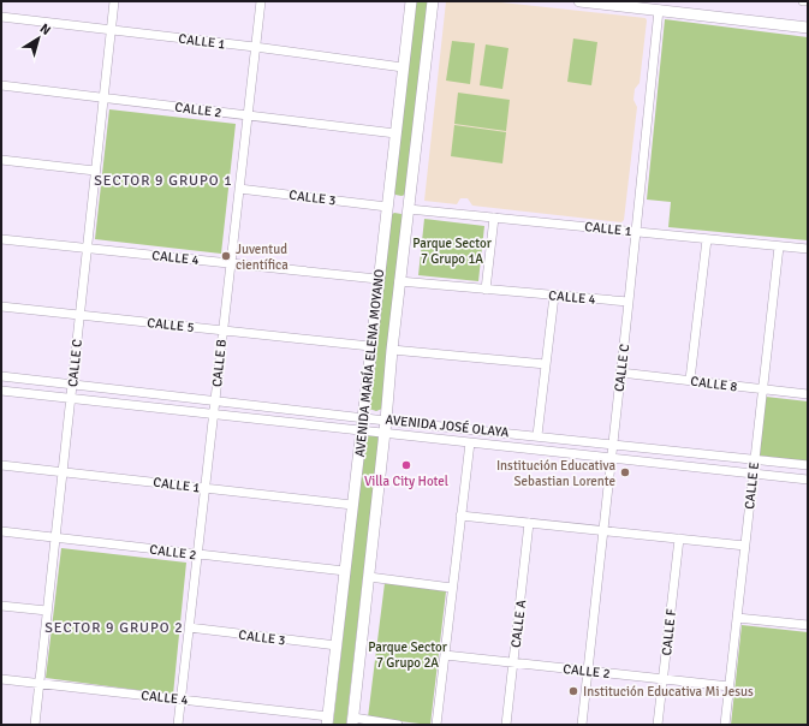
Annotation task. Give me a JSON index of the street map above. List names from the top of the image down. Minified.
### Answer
{"streets":{"street":["CALLE 1","CALLE 2","CALLE 3","CALLE 4","CALLE 5","CALLE C","CALLE B","AVENIDA MARÍA ELENA MOYANO","CALLE 8","AVENIDA JOSÉ OLAYA","CALLE E","CALLE A","CALLE F"]},"crossings":[["CALLE 1","CALLE C"],["CALLE 1","CALLE B"],["CALLE 1","AVENIDA MARÍA ELENA MOYANO"],["CALLE 1","CALLE E"],["CALLE 2","CALLE C"],["CALLE 2","CALLE B"],["CALLE 2","AVENIDA MARÍA ELENA MOYANO"],["CALLE 2","CALLE E"],["CALLE 2","CALLE A"],["CALLE 2","CALLE F"],["CALLE 3","CALLE B"],["CALLE 3","AVENIDA MARÍA ELENA MOYANO"],["CALLE 4","CALLE C"],["CALLE 4","CALLE B"],["CALLE 4","AVENIDA MARÍA ELENA MOYANO"],["CALLE 5","CALLE C"],["CALLE 5","CALLE B"],["CALLE 5","AVENIDA MARÍA ELENA MOYANO"],["CALLE C","CALLE 8"],["CALLE C","AVENIDA JOSÉ OLAYA"],["CALLE B","AVENIDA JOSÉ OLAYA"],["AVENIDA MARÍA ELENA MOYANO","AVENIDA JOSÉ OLAYA"],["CALLE 8","CALLE E"],["AVENIDA JOSÉ OLAYA","CALLE E"]],"districts":["SECTOR 9 GRUPO 1","SECTOR 9 GRUPO 2"],"parks":["Parque Sector 7 Grupo 1A","Parque Sector 7 Grupo 2A"],"places":["Juventud científica","Villa City Hotel","Institución Educativa Sebastian Lorente","Institución Educativa Mi Jesus"],"north":"top right"}
